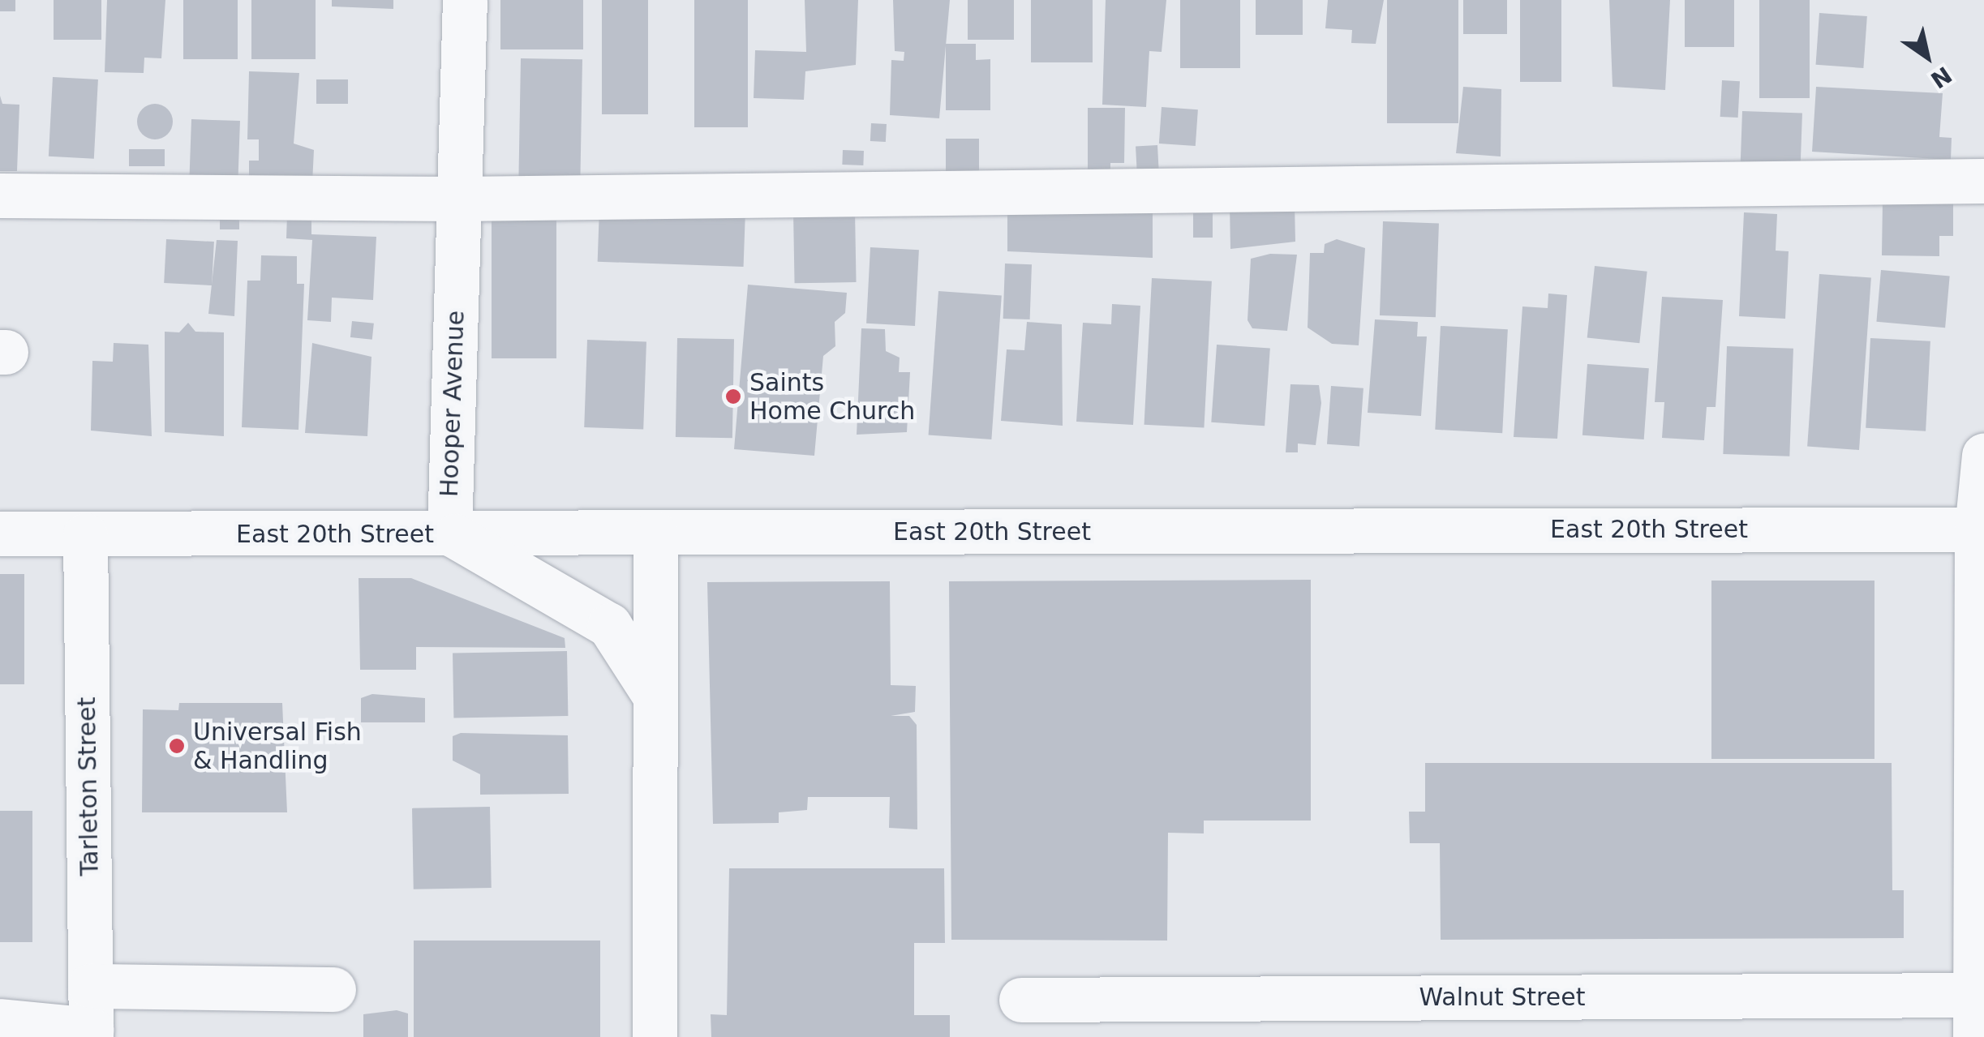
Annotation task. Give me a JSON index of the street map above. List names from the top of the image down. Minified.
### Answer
{"streets":{"street":["Hooper Avenue","East 20th Street","Tarleton Street","Walnut Street"]},"crossings":[["Hooper Avenue","East 20th Street"],["East 20th Street","Tarleton Street"]],"places":["Saints Home Church","Universal Fish & Handling"],"north":"bottom right"}
